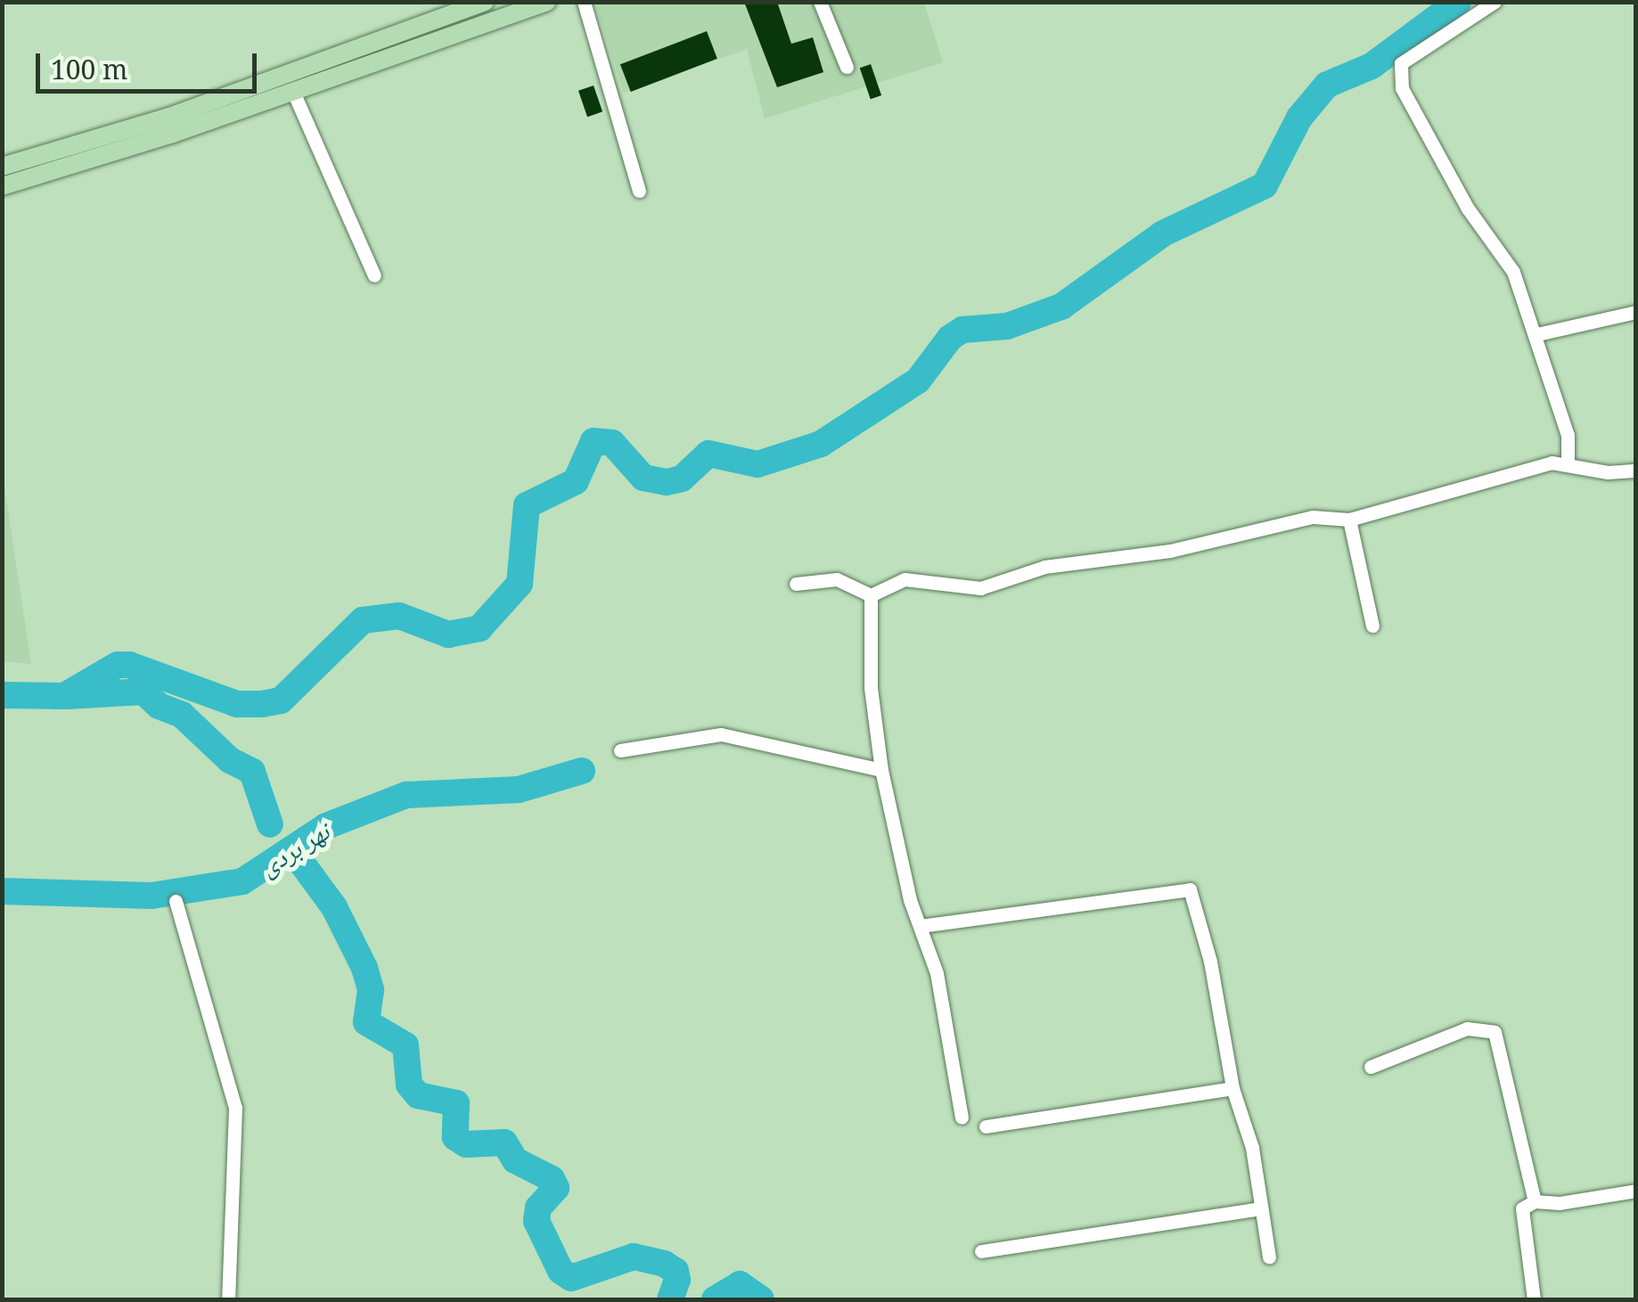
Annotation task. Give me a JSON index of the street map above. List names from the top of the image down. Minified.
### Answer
{"water":["نهر بردى"],"scale_bar":"100 m"}
